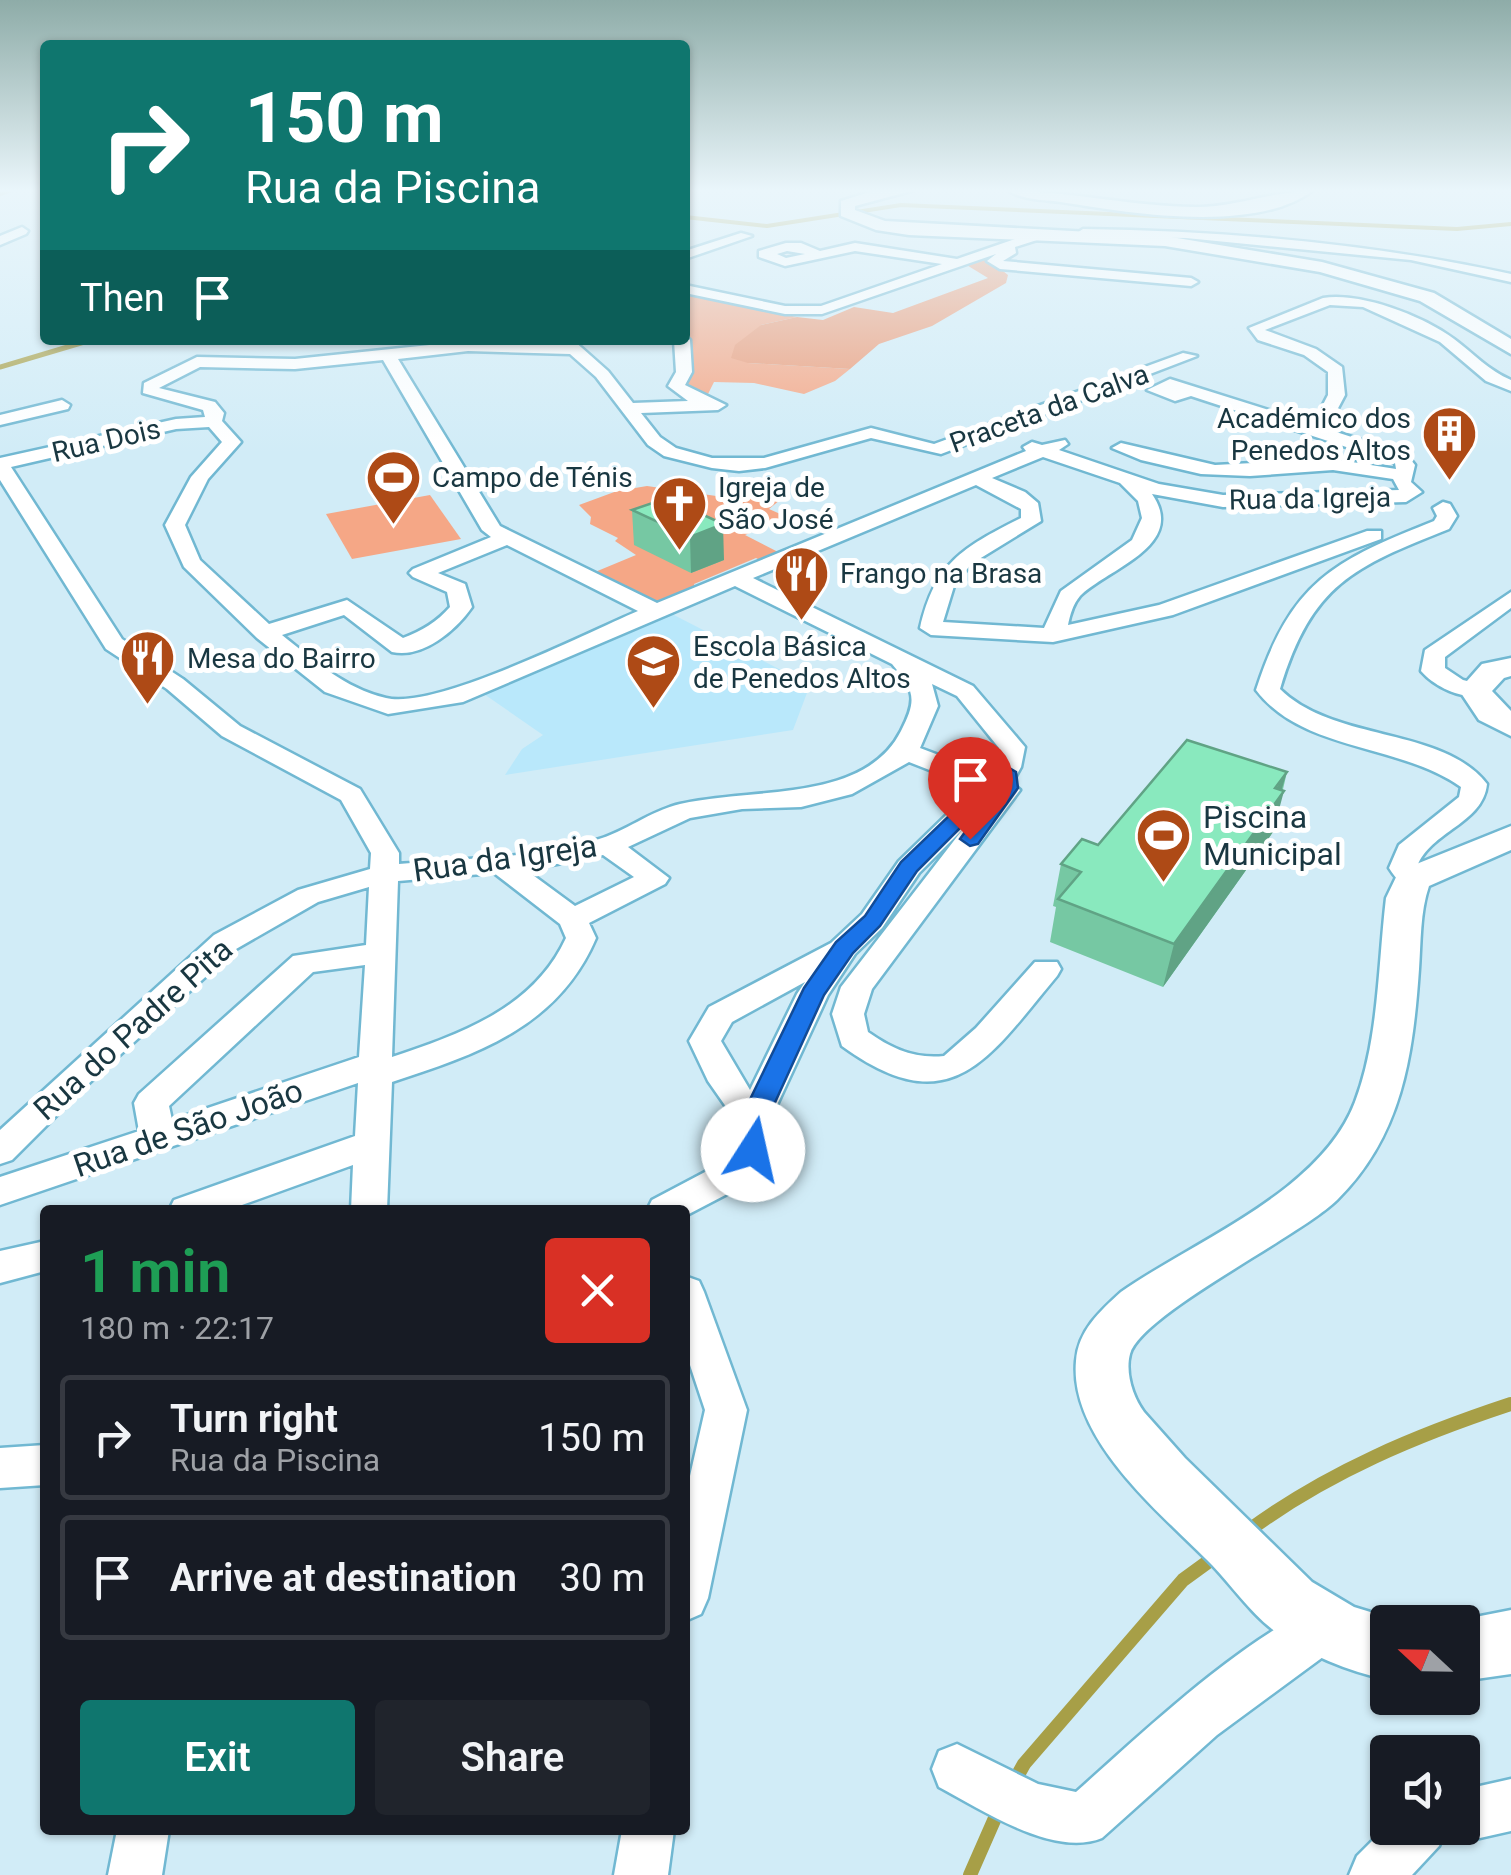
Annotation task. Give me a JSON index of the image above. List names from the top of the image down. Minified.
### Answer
{"streets":{"street":["Praceta da Calva","Rua Dois","Rua da Igreja","Rua do Padre Pita","Rua de São João"]},"crossings":[["Praceta da Calva","Rua da Igreja"],["Rua da Igreja","Rua do Padre Pita"]],"places":{"building":["Académico dos Penedos Altos"],"sports":["Campo de Ténis","Piscina Municipal"],"church":["Igreja de São José"],"restaurant":["Frango na Brasa","Mesa do Bairro"],"school or university":["Escola Básica de Penedos Altos"]},"north":"left","page":{"turn":["150 m","Rua da Piscina"],"then":"Then","heading":["1 min","180 m · 22:17"],"list":[{"name":"Turn right","note":"Rua da Piscina","value":"150 m"},{"name":"Arrive at destination","value":"30 m"}],"buttons":["Exit","Share"]}}
